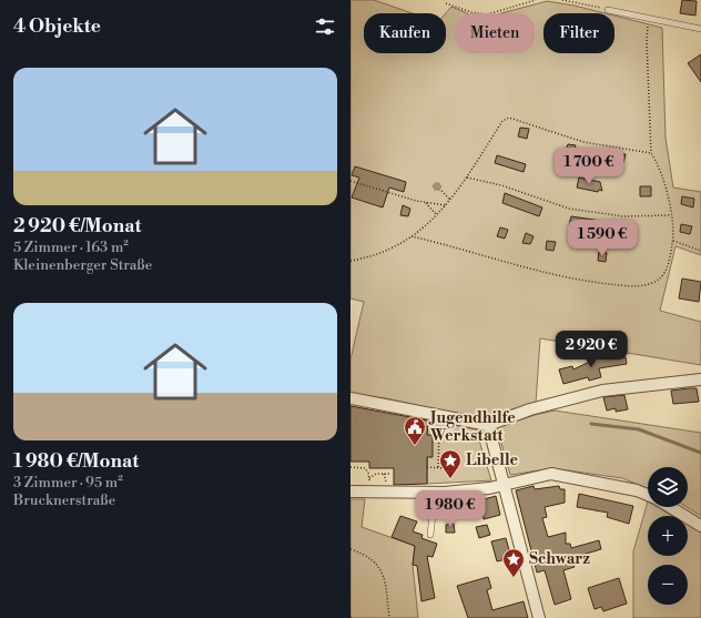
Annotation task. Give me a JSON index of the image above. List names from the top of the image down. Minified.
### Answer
{"places":{"public building":["Jugendhilfe Werkstatt"],"place":["Libelle","Schwarz"]},"page":{"heading":"4 Objekte","chip":["Kaufen","Mieten","Filter"],"list":[{"name":"2 920 €/Monat","note":"5 Zimmer · 163 m² · Kleinenberger Straße"},{"name":"1 980 €/Monat","note":"3 Zimmer · 95 m² · Brucknerstraße"}],"price":["1 700 €","1 590 €","2 920 €","1 980 €"],"map_buttons":["+","−"]}}
